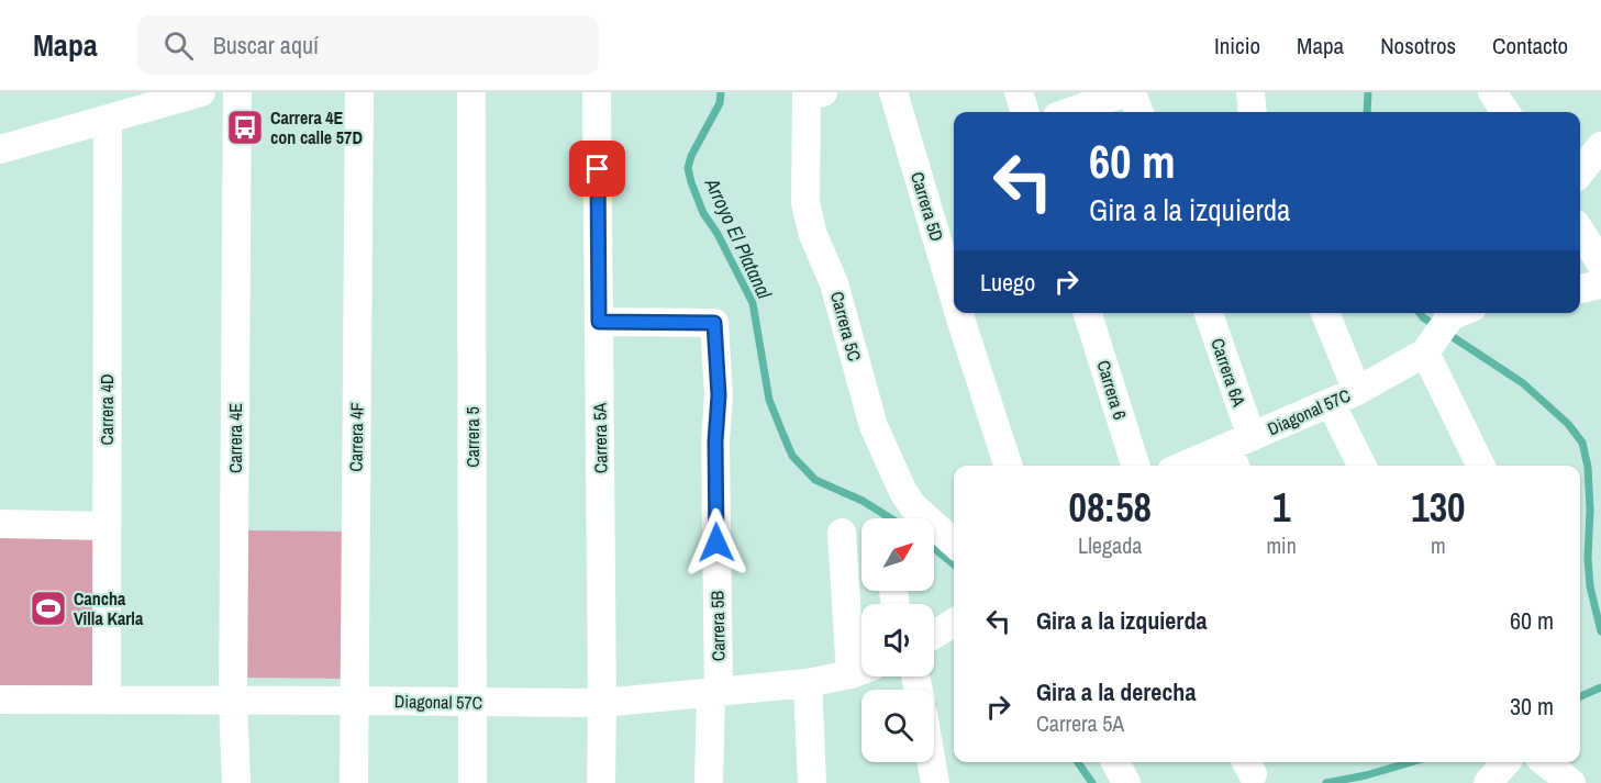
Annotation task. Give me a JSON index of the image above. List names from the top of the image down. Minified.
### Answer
{"streets":{"street":["Carrera 5D","Carrera 5C","Carrera 6A","Carrera 6","Carrera 4D","Diagonal 57C","Carrera 4F","Carrera 5","Carrera 4E","Carrera 5A","Carrera 5B"]},"crossings":[["Carrera 6A","Diagonal 57C"],["Carrera 4D","Diagonal 57C"],["Diagonal 57C","Carrera 4F"],["Diagonal 57C","Carrera 5"],["Diagonal 57C","Carrera 4E"],["Diagonal 57C","Carrera 5A"],["Diagonal 57C","Carrera 5B"],["Carrera 5A","Carrera 5B"]],"water":["Arroyo El Platanal"],"places":{"bus stop":["Carrera 4E con calle 57D"],"sports":["Cancha Villa Karla"]},"north":"top right","page":{"header":"Mapa","search":"Buscar aquí","nav":["Inicio","Mapa","Nosotros","Contacto"],"turn":["60 m","Gira a la izquierda"],"then":"Luego","eta":["08:58","Llegada","1","min","130","m"],"list":[{"name":"Gira a la izquierda","value":"60 m"},{"name":"Gira a la derecha","note":"Carrera 5A","value":"30 m"}]}}
